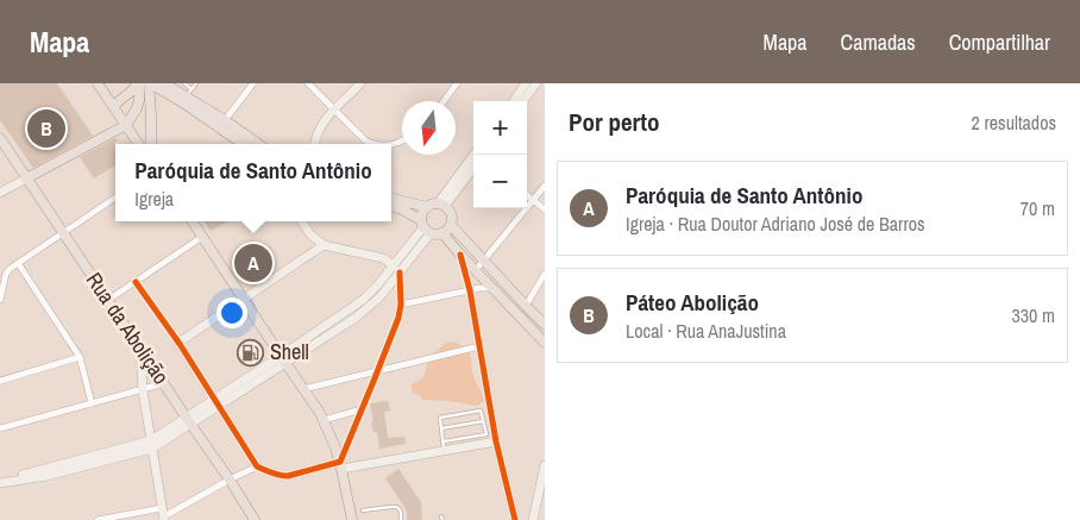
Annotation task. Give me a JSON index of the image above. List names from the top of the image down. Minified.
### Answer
{"streets":{"main road":["Rua da Abolição"]},"places":{"fuel station":["Shell"]},"north":"bottom","page":{"header":"Mapa","nav":["Mapa","Camadas","Compartilhar"],"heading":["Por perto","2 resultados"],"map_buttons":["+","−"],"pins":["B","A"],"popup":["Paróquia de Santo Antônio","Igreja"],"list":[{"mark":"A","name":"Paróquia de Santo Antônio","note":"Igreja · Rua Doutor Adriano José de Barros","value":"70 m"},{"mark":"B","name":"Páteo Abolição","note":"Local · Rua AnaJustina","value":"330 m"}]}}
